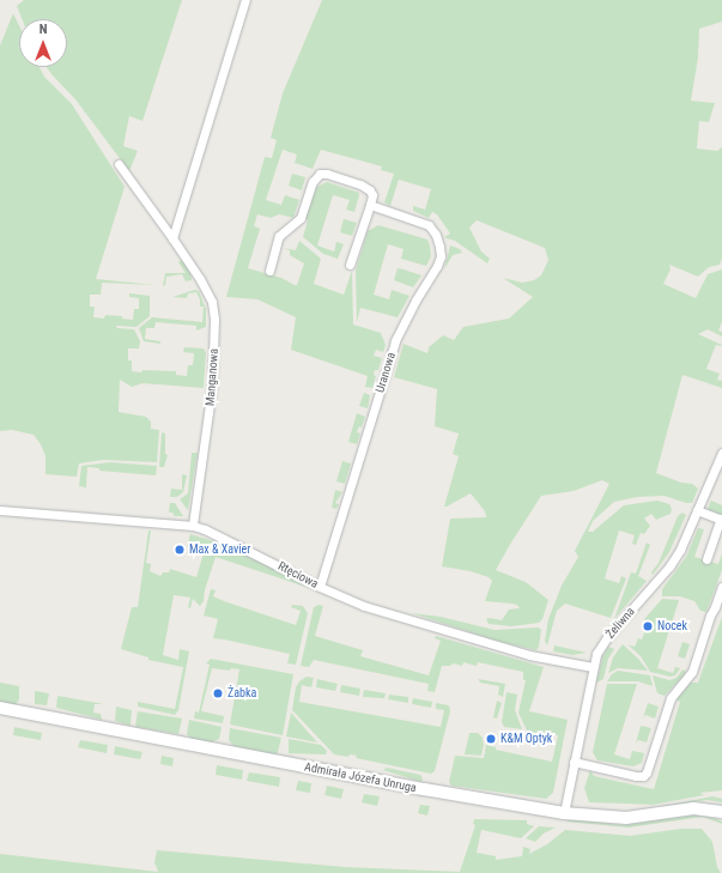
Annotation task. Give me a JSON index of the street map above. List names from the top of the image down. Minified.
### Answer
{"streets":{"street":["Uranowa","Manganowa","Rtęciowa","Żeliwna","Admirała Józefa Unruga"]},"crossings":[["Uranowa","Rtęciowa"],["Manganowa","Rtęciowa"],["Rtęciowa","Żeliwna"],["Żeliwna","Admirała Józefa Unruga"]],"places":["Max & Xavier","Nocek","Żabka","K&M Optyk"],"north":"top"}
